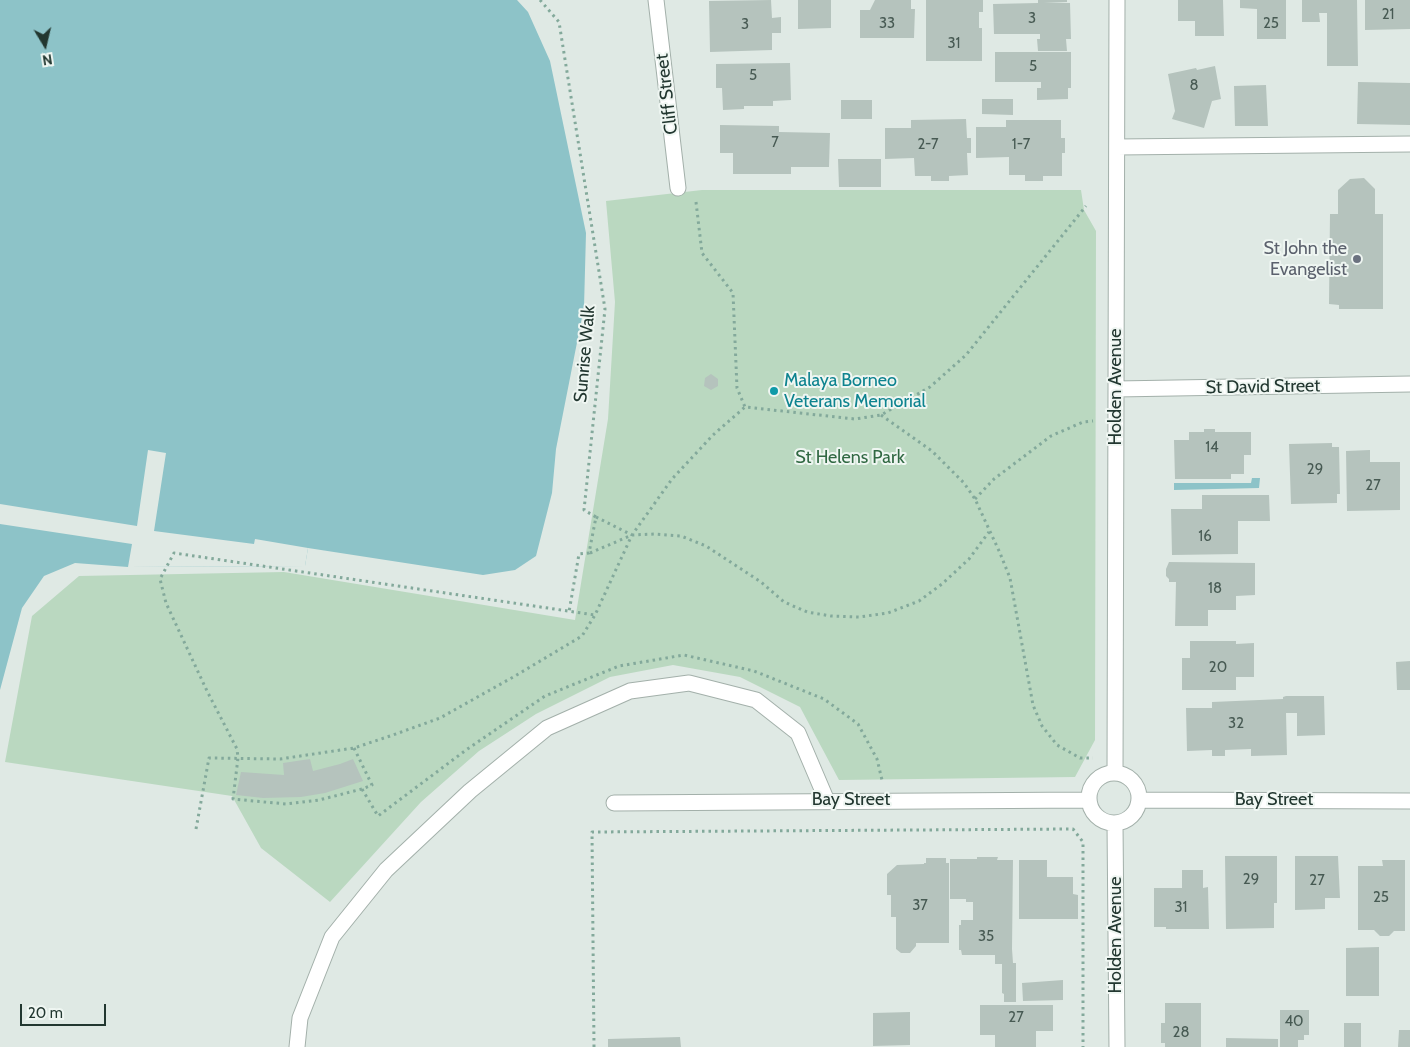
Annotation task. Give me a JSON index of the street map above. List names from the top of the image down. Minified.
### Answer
{"streets":{"street":["Cliff Street","Holden Avenue","St David Street","Bay Street"],"path":["Sunrise Walk"]},"crossings":[["Holden Avenue","St David Street"],["Holden Avenue","Bay Street"]],"parks":["St Helens Park"],"places":["St John the Evangelist","Malaya Borneo Veterans Memorial"],"house_numbers":["21","3","33","25","3","31","5","5","8","7","2-7","1-7","14","29","27","16","18","20","32","29","27","25","37","31","35","27","40","28"],"scale_bar":"20 m","north":"bottom"}
